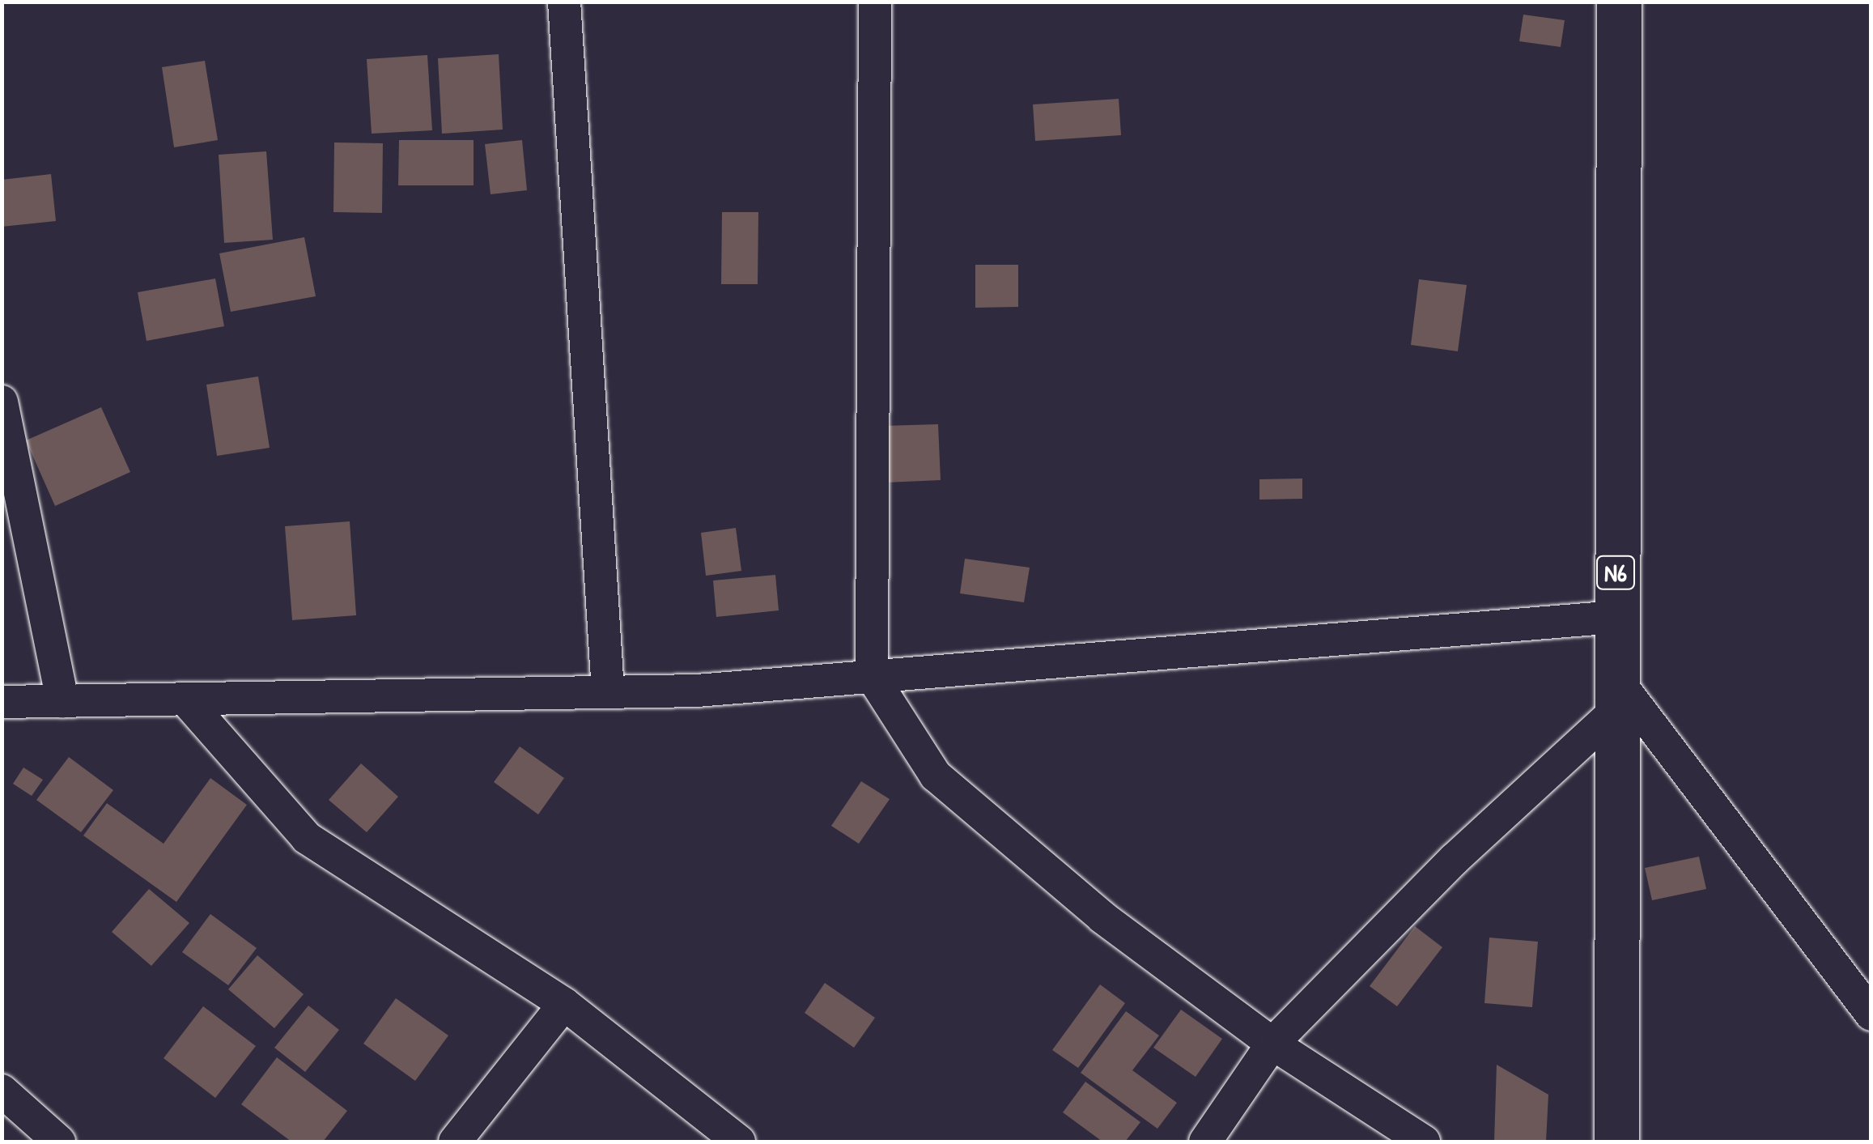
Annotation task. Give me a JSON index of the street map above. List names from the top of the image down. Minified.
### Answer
{"streets":{"highway":["N6"]}}
